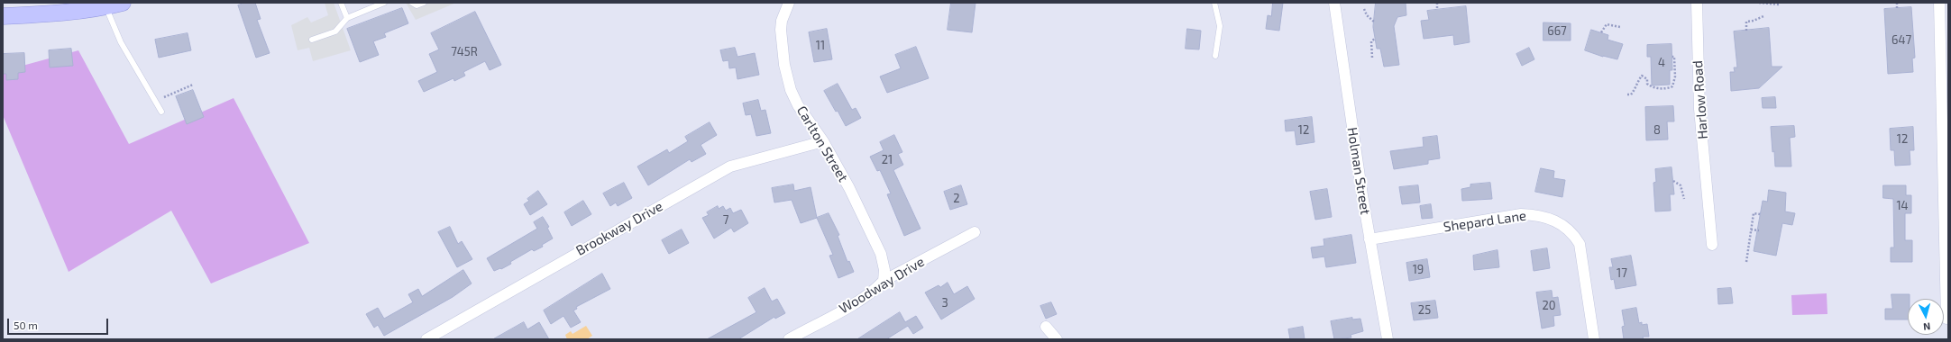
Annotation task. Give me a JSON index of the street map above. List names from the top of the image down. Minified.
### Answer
{"streets":{"street":["Harlow Road","Carlton Street","Holman Street","Shepard Lane","Brookway Drive","Woodway Drive"]},"crossings":[["Carlton Street","Brookway Drive"],["Carlton Street","Woodway Drive"],["Holman Street","Shepard Lane"]],"house_numbers":["667","647","11","745R","4","12","8","12","21","2","14","7","19","17","3","20","25"],"scale_bar":"50 m","north":"bottom"}
